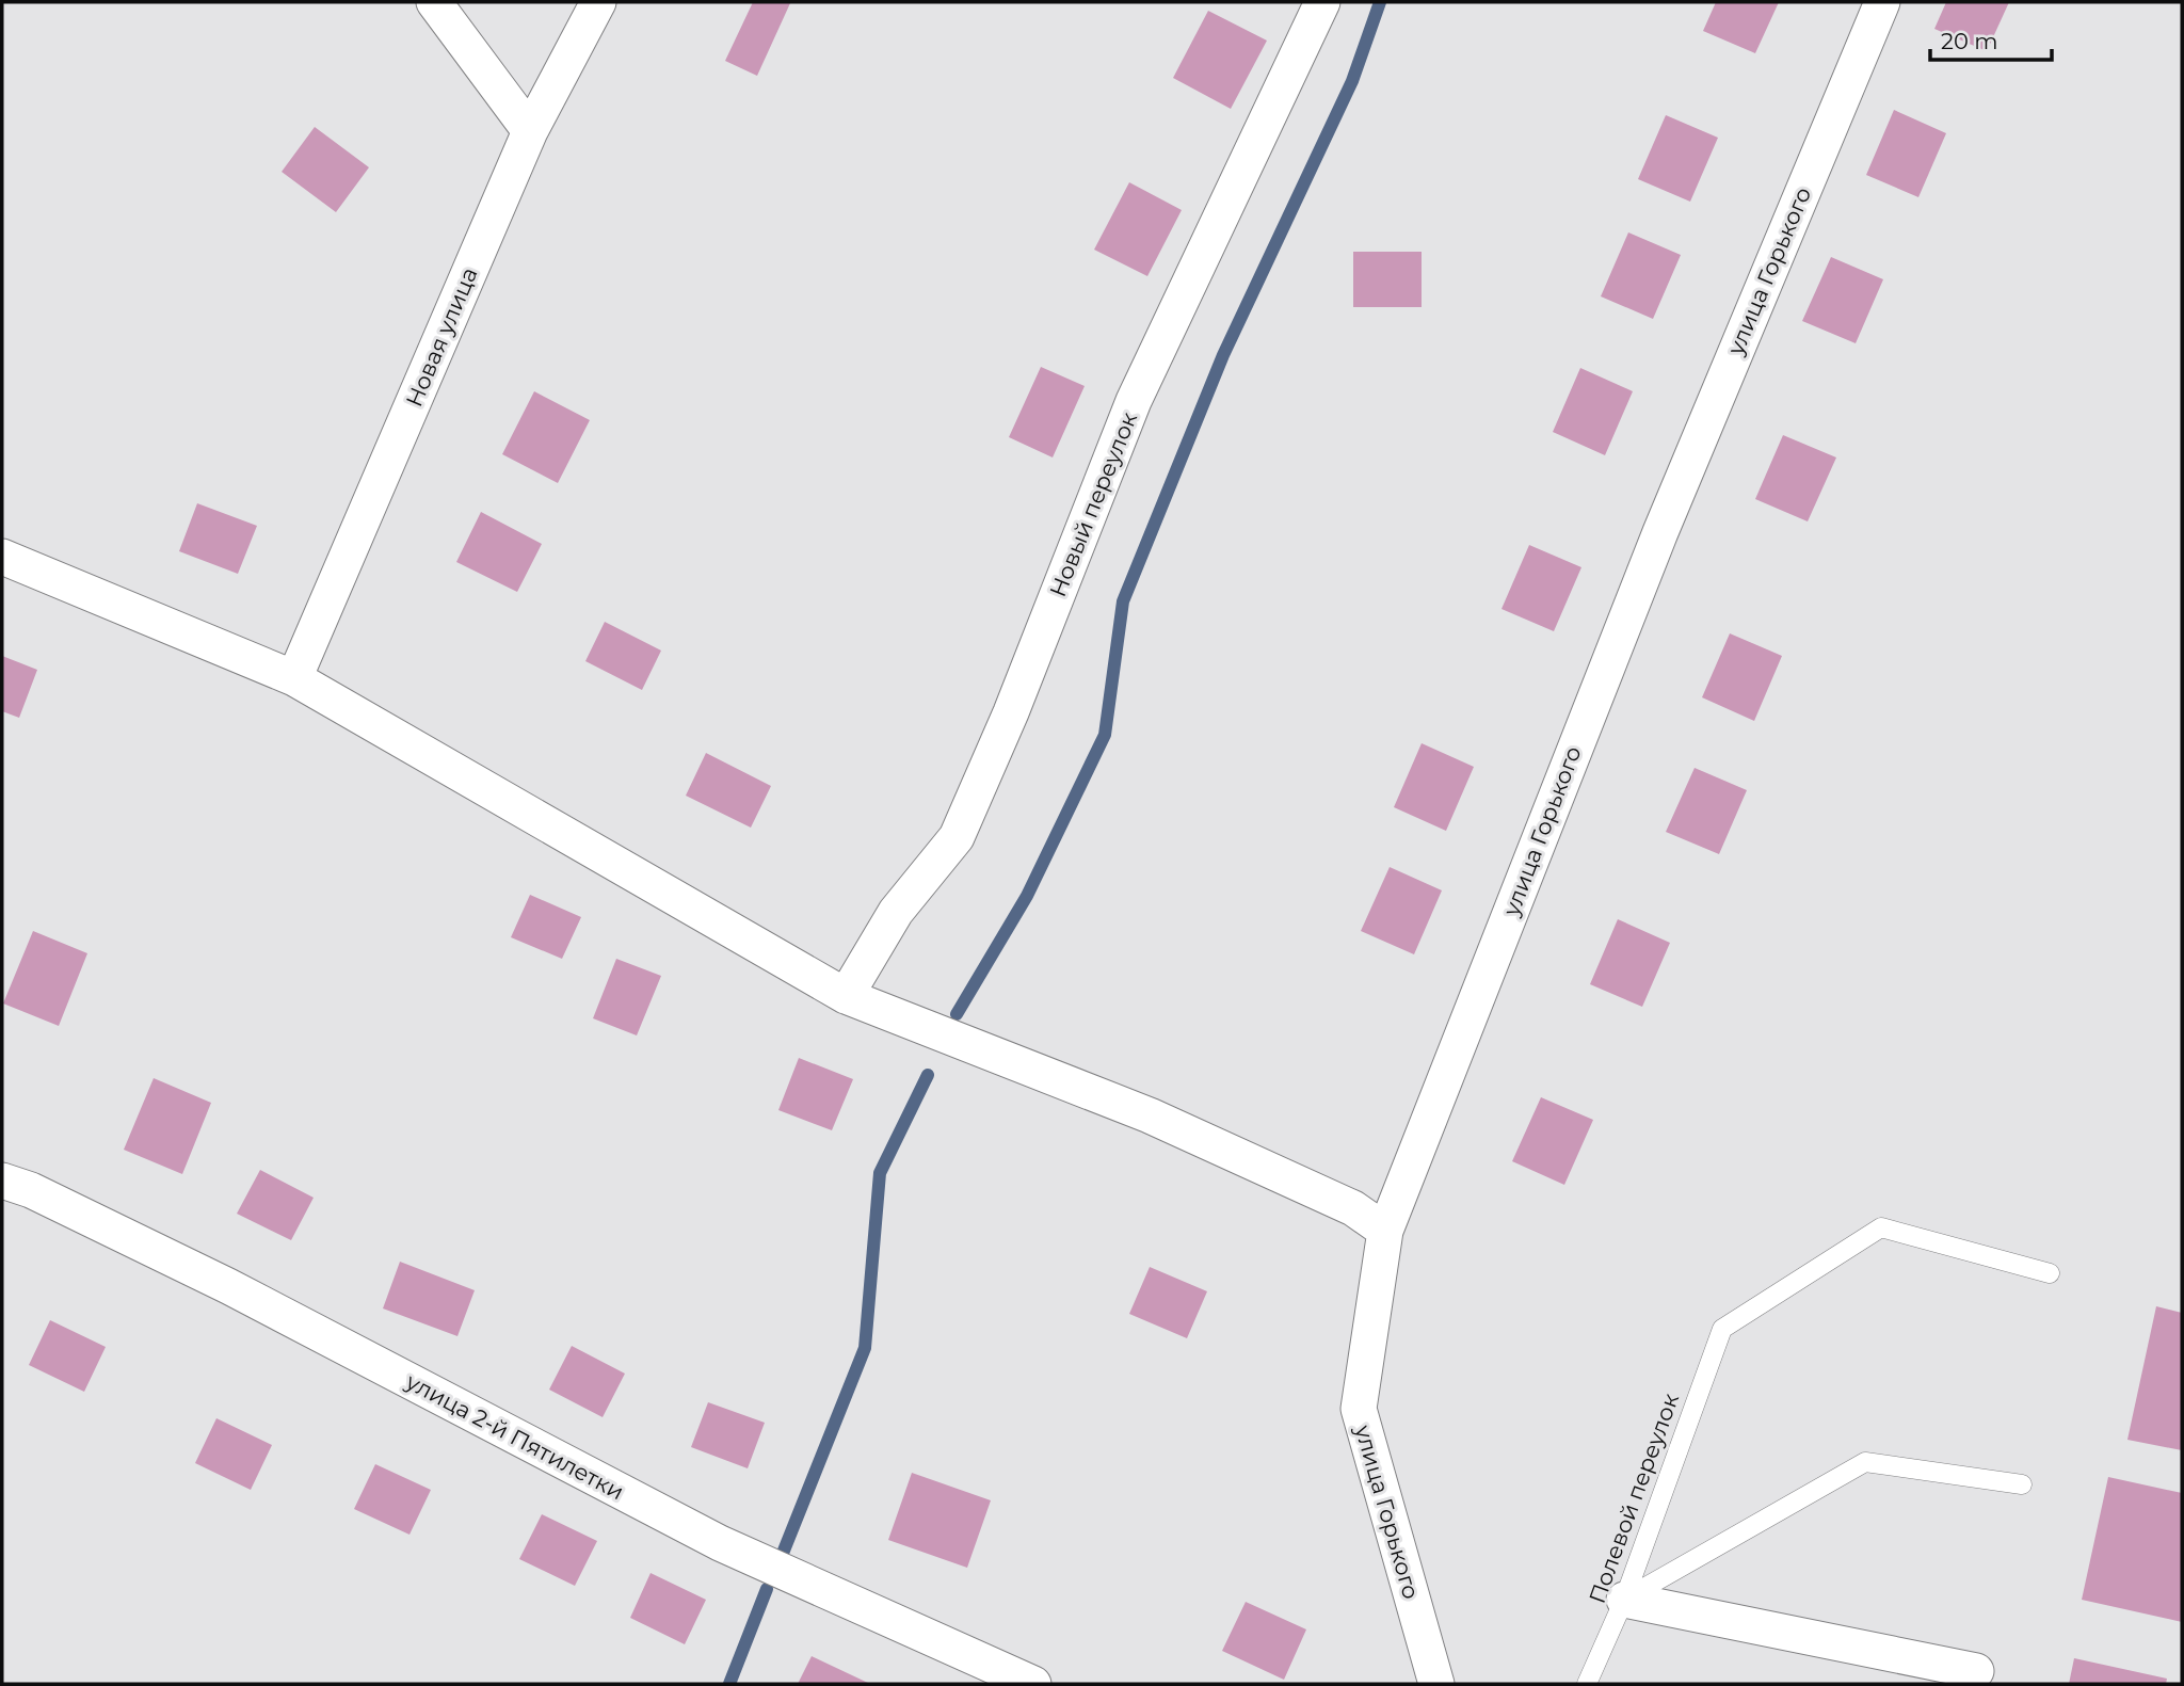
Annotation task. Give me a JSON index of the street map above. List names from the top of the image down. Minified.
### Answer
{"streets":{"street":["улица Горького","Новая улица","Новый переулок","улица 2-й Пятилетки"],"lane":["Полевой переулок"]},"scale_bar":"20 m"}
